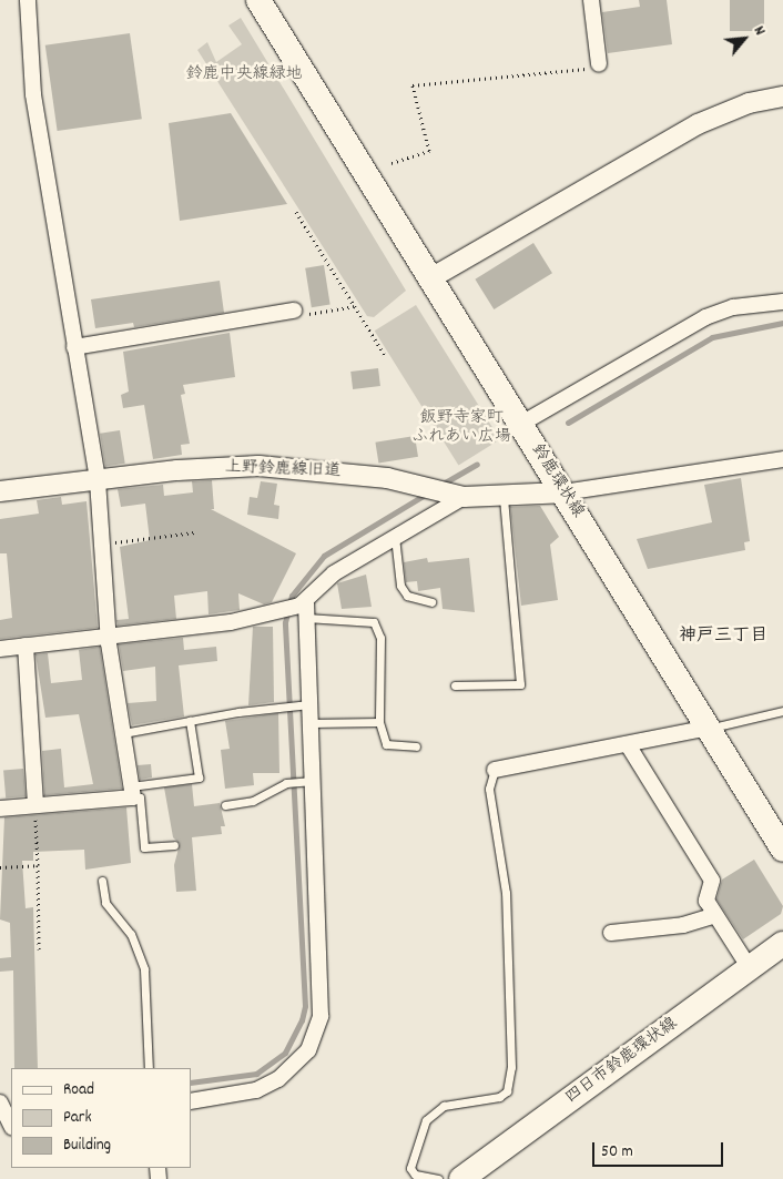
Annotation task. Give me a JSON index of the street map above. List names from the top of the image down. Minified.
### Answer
{"streets":{"main road":["鈴鹿環状線","四日市鈴鹿環状線"],"street":["上野鈴鹿線旧道"]},"crossings":[["上野鈴鹿線旧道","鈴鹿環状線"]],"districts":["神戸三丁目"],"parks":["鈴鹿中央線緑地","飯野寺家町 ふれあい広場"],"legend":["Road","Park","Building"],"scale_bar":"50 m","north":"top right"}
